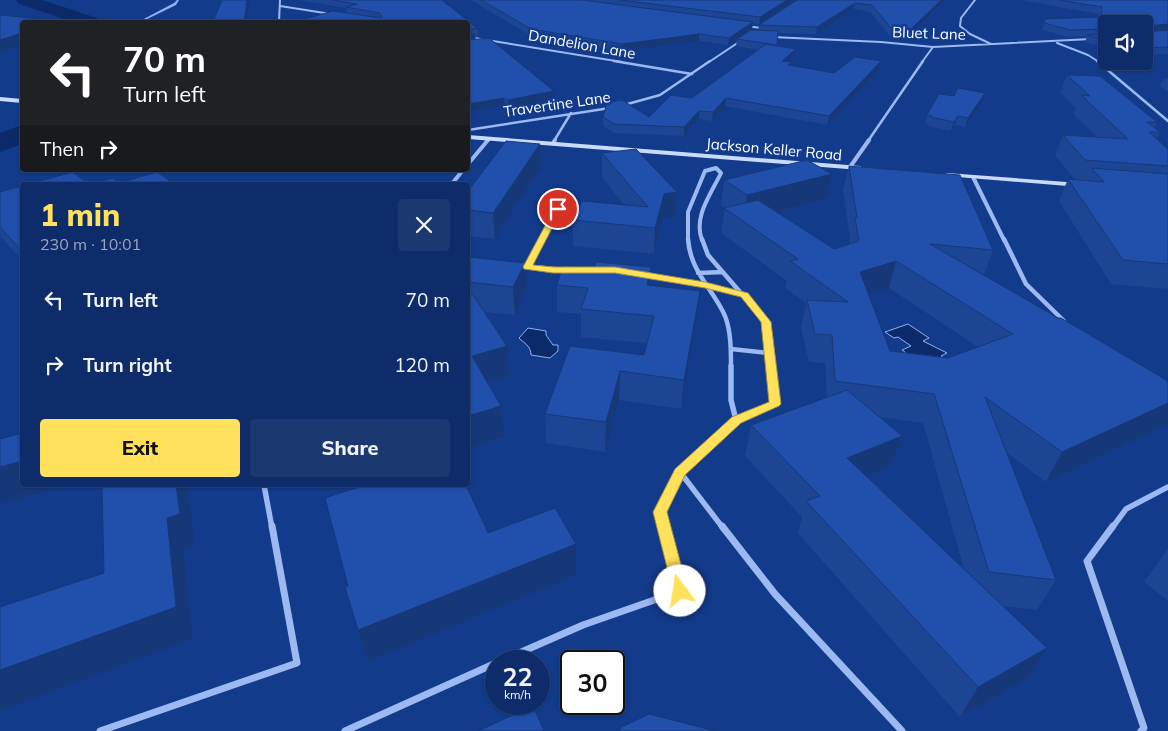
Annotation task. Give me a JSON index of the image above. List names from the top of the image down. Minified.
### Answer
{"streets":{"main road":["Jackson Keller Road"],"street":["Bluet Lane","Dandelion Lane","Travertine Lane"]},"crossings":[["Dandelion Lane","Travertine Lane"]],"page":{"turn":["70 m","Turn left"],"then":"Then","heading":["1 min","230 m · 10:01"],"list":[{"name":"Turn left","value":"70 m"},{"name":"Turn right","value":"120 m"}],"buttons":["Exit","Share"],"speed":"22 km/h","limit":"30"}}
